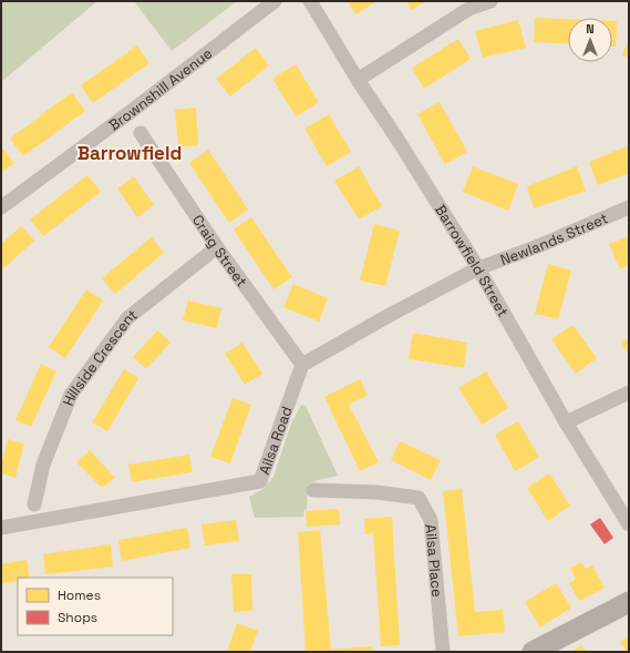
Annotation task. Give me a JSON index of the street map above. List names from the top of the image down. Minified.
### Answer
{"streets":{"street":["Brownshill Avenue","Newlands Street","Craig Street","Barrowfield Street","Hillside Crescent","Ailsa Road","Ailsa Place"]},"crossings":[["Newlands Street","Barrowfield Street"],["Craig Street","Hillside Crescent"],["Craig Street","Ailsa Road"]],"districts":["Barrowfield"],"legend":["Homes","Shops"],"north":"top"}
